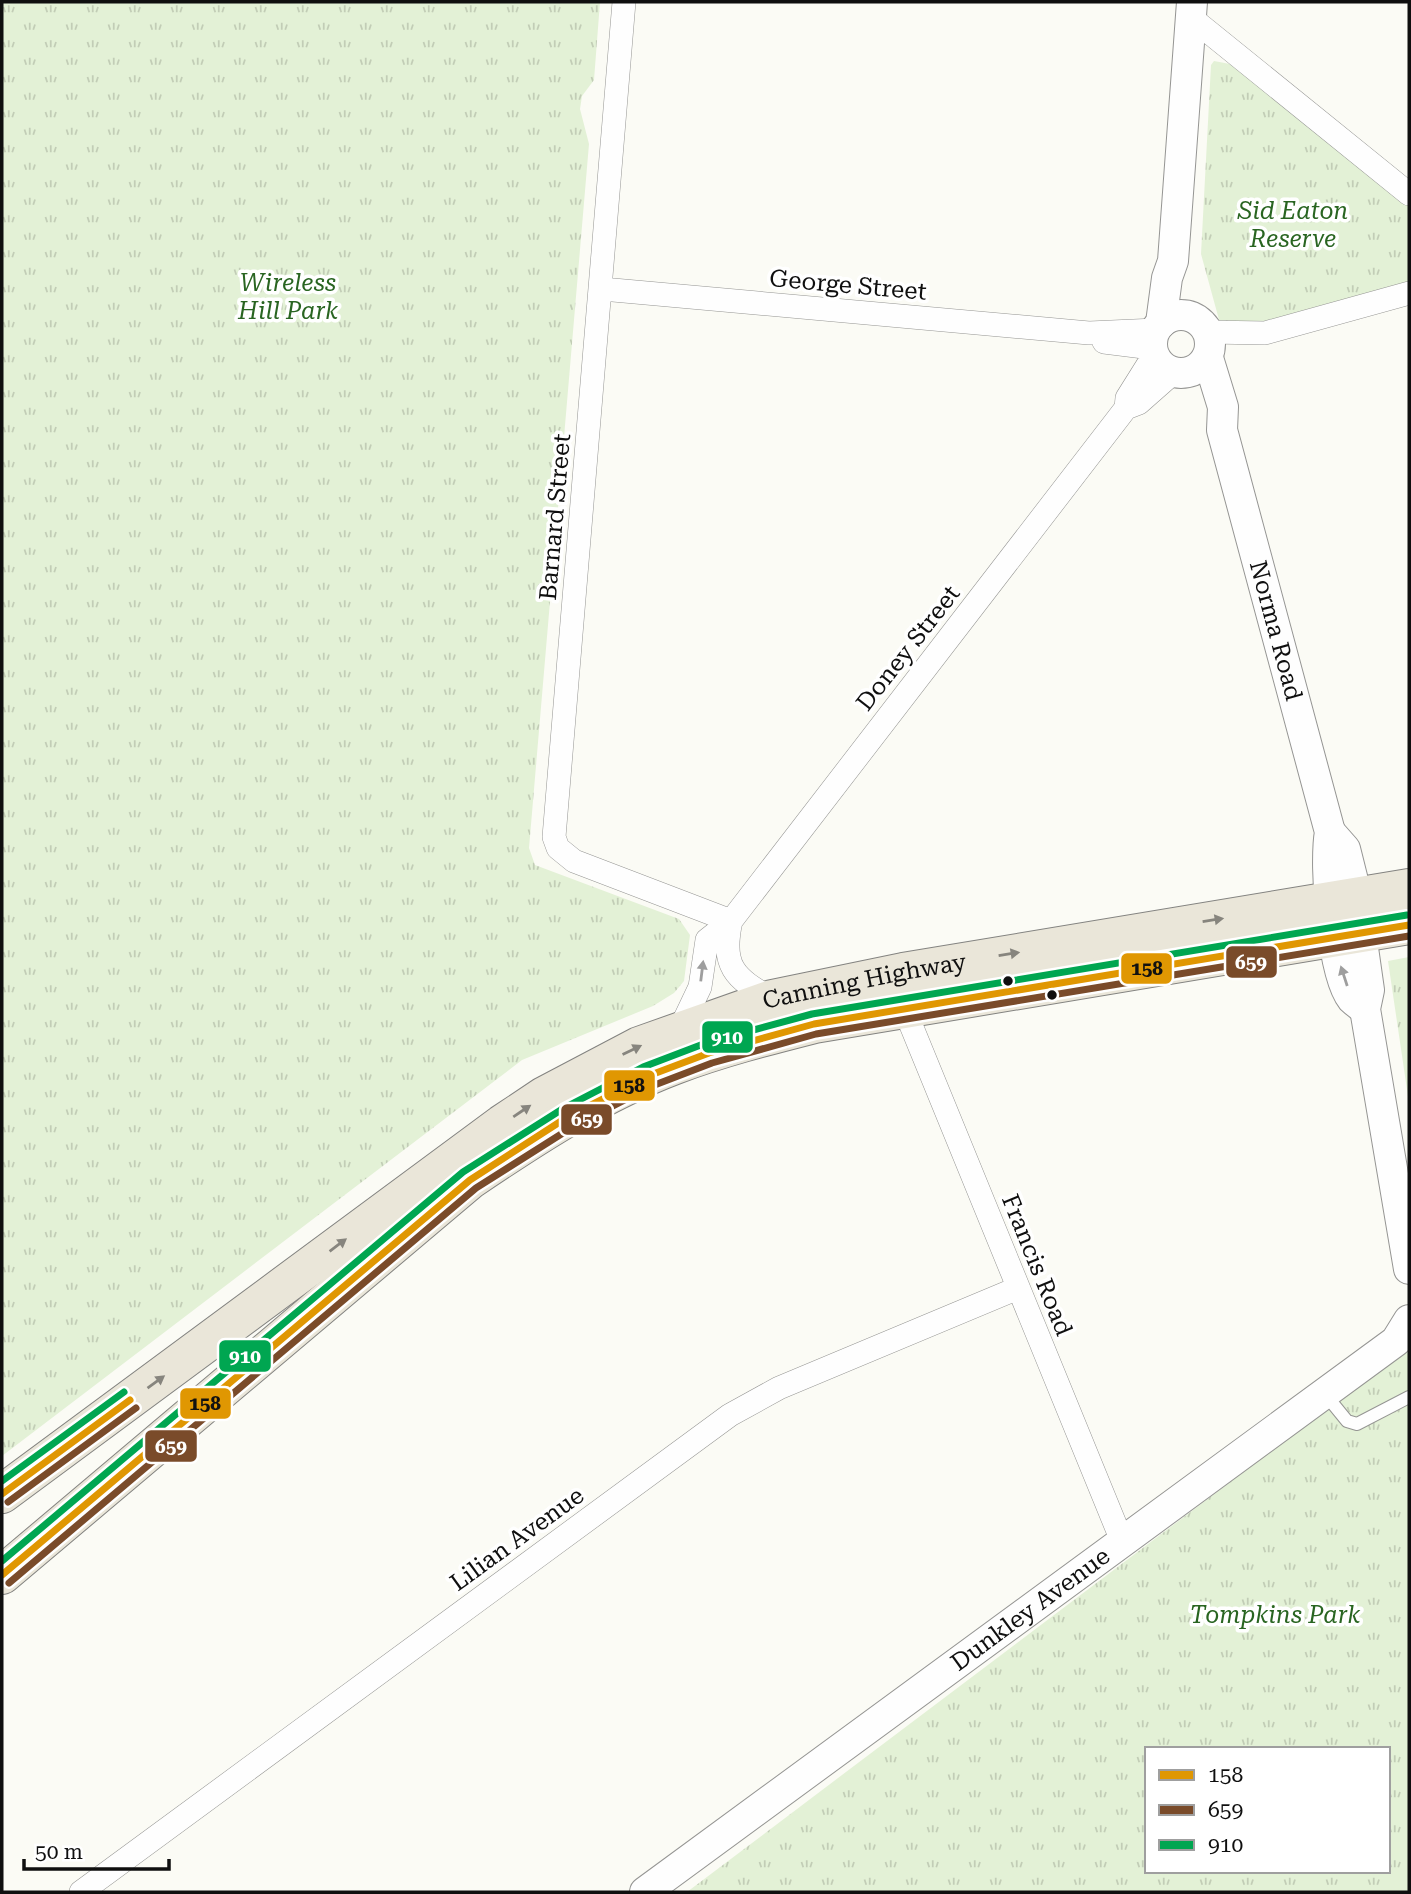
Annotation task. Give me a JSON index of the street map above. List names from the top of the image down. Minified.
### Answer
{"streets":{"highway":["Canning Highway"],"street":["George Street","Barnard Street","Norma Road","Doney Street","Francis Road","Lilian Avenue","Dunkley Avenue"]},"crossings":[["George Street","Barnard Street"],["George Street","Norma Road"],["George Street","Doney Street"],["Barnard Street","Doney Street"],["Norma Road","Doney Street"],["Norma Road","Canning Highway"],["Doney Street","Canning Highway"],["Canning Highway","Francis Road"],["Francis Road","Lilian Avenue"],["Francis Road","Dunkley Avenue"]],"parks":["Sid Eaton Reserve","Wireless Hill Park","Tompkins Park"],"lines":["transit line 910","transit line 158","transit line 659"],"legend":["158","659","910"],"scale_bar":"50 m"}
